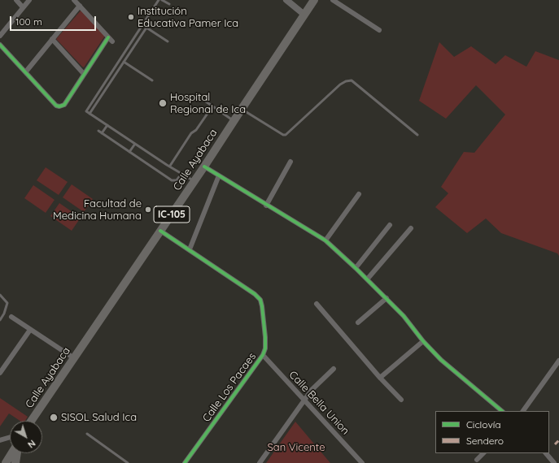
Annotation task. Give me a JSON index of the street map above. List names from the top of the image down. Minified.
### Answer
{"streets":{"main road":["Calle Ayabaca","IC-105"],"street":["Calle Los Pacaes","Calle Bella Union"]},"crossings":[["Calle Ayabaca","Calle Los Pacaes"],["Calle Los Pacaes","Calle Bella Union"]],"parks":["San Vicente"],"places":["Institución Educativa Pamer Ica","Hospital Regional de Ica","Facultad de Medicina Humana","SISOL Salud Ica"],"legend":["Ciclovía","Sendero"],"scale_bar":"100 m","north":"bottom right"}
